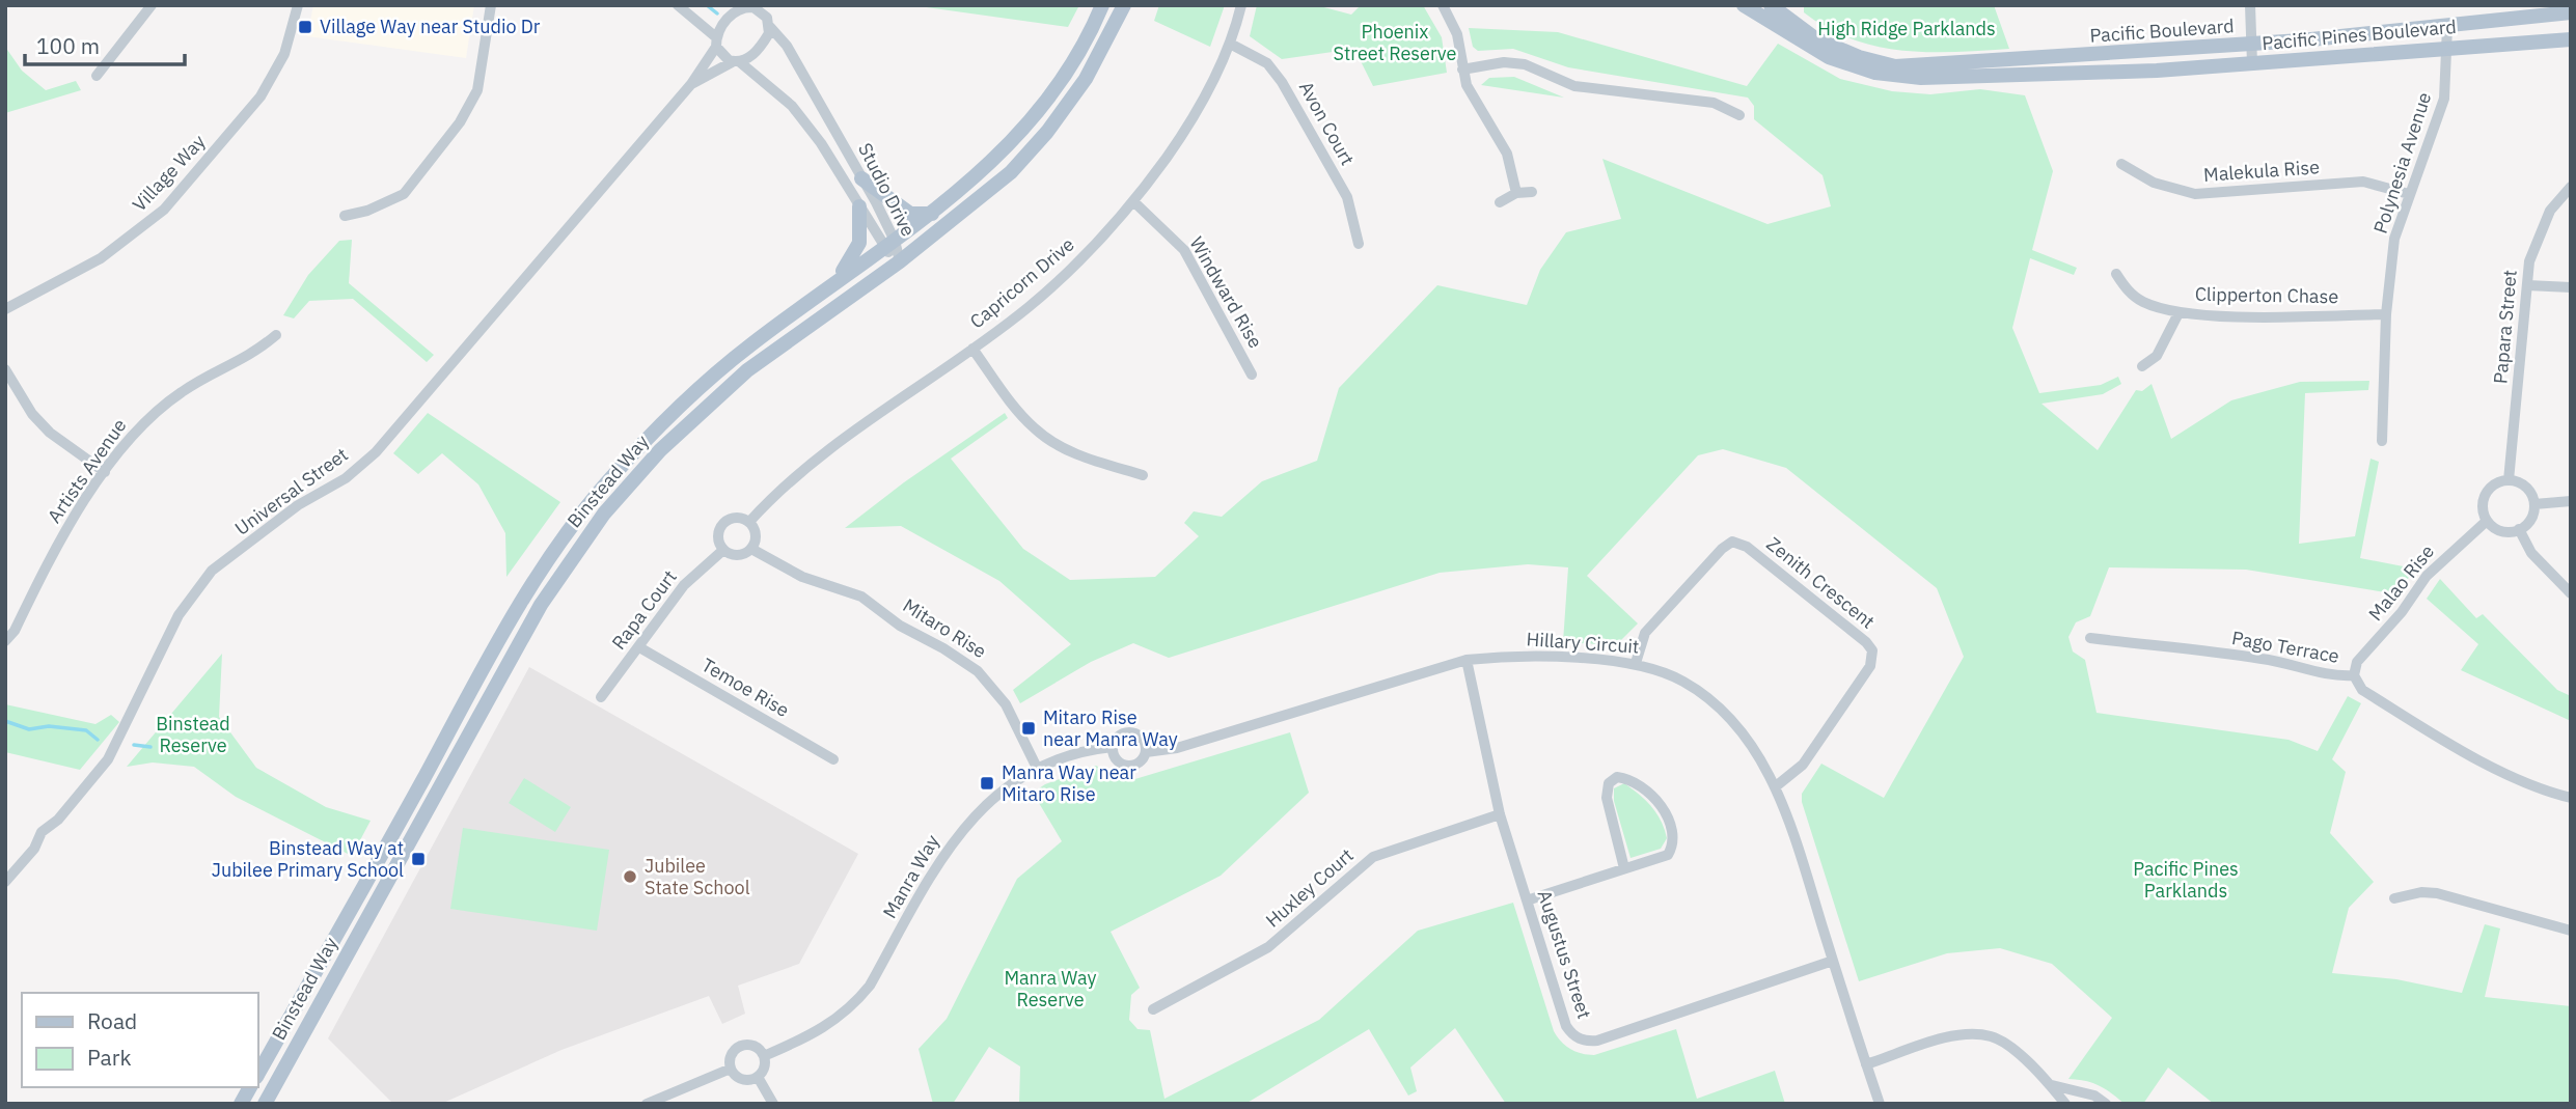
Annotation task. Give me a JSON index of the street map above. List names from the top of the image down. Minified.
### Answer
{"streets":{"main road":["Pacific Boulevard","Pacific Pines Boulevard","Binstead Way"],"street":["Avon Court","Polynesia Avenue","Malekula Rise","Village Way","Studio Drive","Capricorn Drive","Windward Rise","Clipperton Chase","Papara Street","Artists Avenue","Universal Street","Zenith Crescent","Malao Rise","Rapa Court","Mitaro Rise","Hillary Circuit","Pago Terrace","Temoe Rise","Manra Way","Huxley Court","Augustus Street"]},"crossings":[["Pacific Boulevard","Polynesia Avenue"],["Pacific Pines Boulevard","Polynesia Avenue"],["Avon Court","Capricorn Drive"],["Polynesia Avenue","Malekula Rise"],["Polynesia Avenue","Clipperton Chase"],["Studio Drive","Binstead Way"],["Studio Drive","Universal Street"],["Capricorn Drive","Windward Rise"],["Capricorn Drive","Rapa Court"],["Capricorn Drive","Mitaro Rise"],["Papara Street","Malao Rise"],["Zenith Crescent","Hillary Circuit"],["Malao Rise","Pago Terrace"],["Rapa Court","Mitaro Rise"],["Rapa Court","Temoe Rise"],["Mitaro Rise","Manra Way"],["Hillary Circuit","Manra Way"],["Hillary Circuit","Augustus Street"],["Huxley Court","Augustus Street"]],"parks":["High Ridge Parklands","Phoenix Street Reserve","Binstead Reserve","Pacific Pines Parklands","Manra Way Reserve"],"places":{"transit":["Village Way near Studio Dr","Mitaro Rise near Manra Way","Manra Way near Mitaro Rise","Binstead Way at Jubilee Primary School"],"other":["Jubilee State School"]},"legend":["Road","Park"],"scale_bar":"100 m"}
